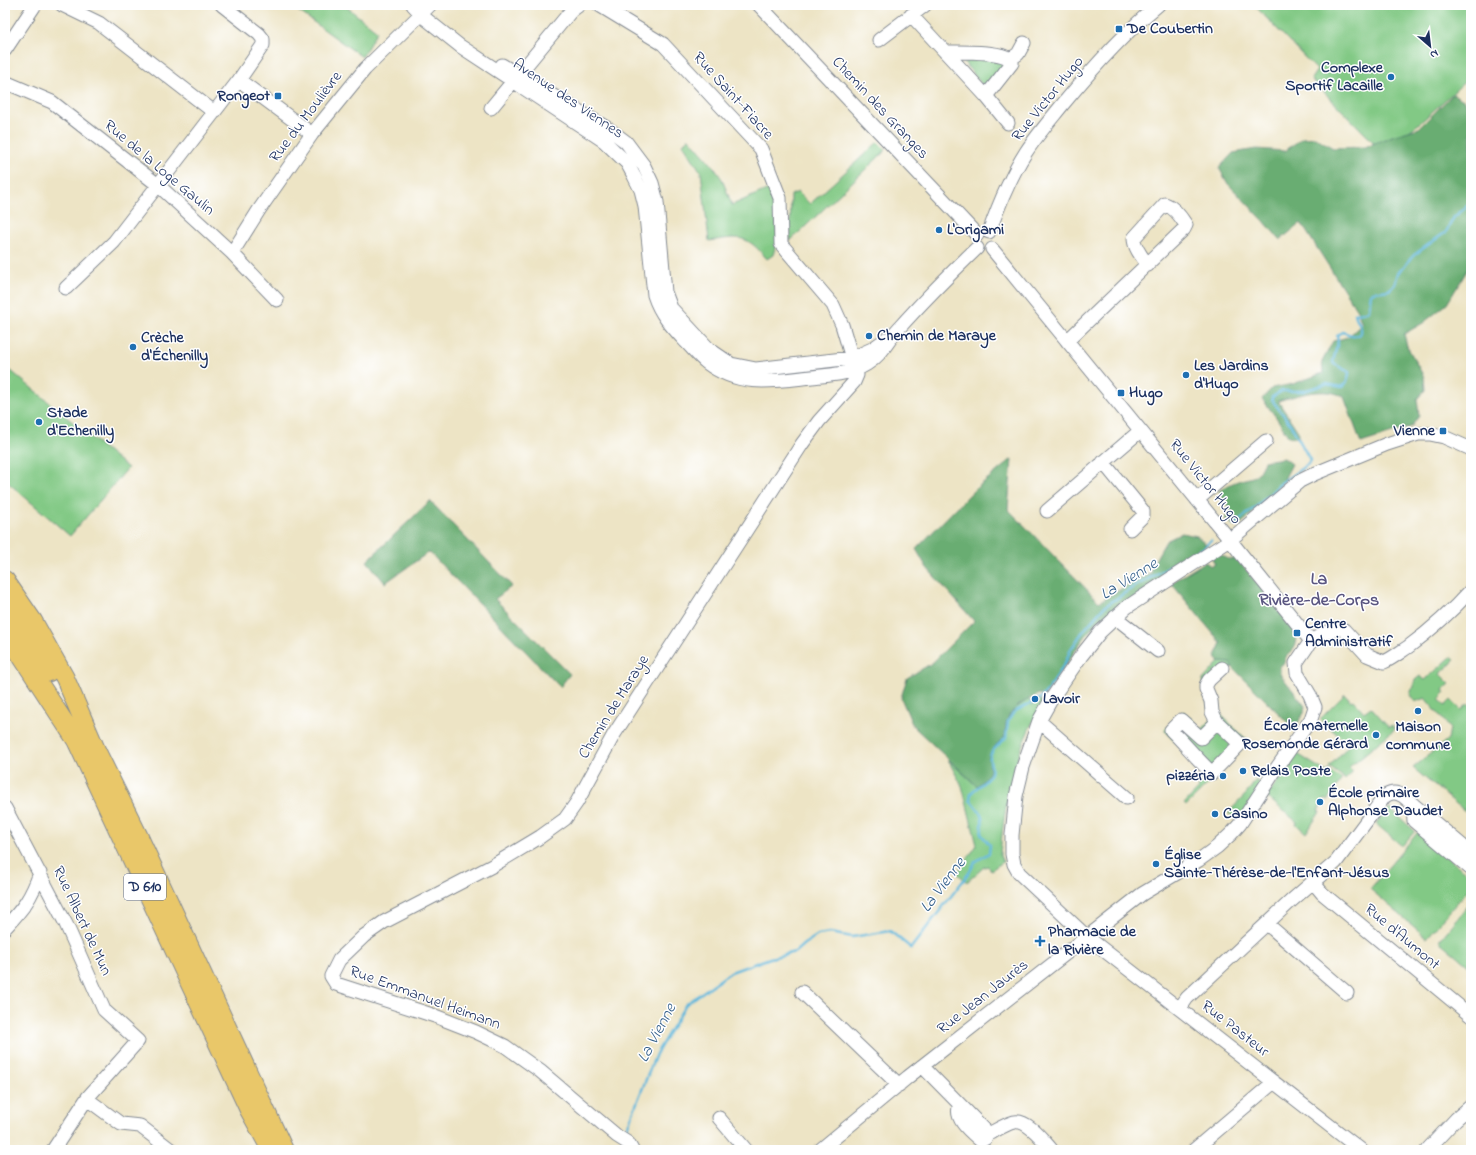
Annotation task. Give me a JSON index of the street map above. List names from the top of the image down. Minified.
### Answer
{"streets":{"highway":["D 610"],"street":["Rue Saint-Fiacre","Avenue des Viennes","Rue Victor Hugo","Chemin des Granges","Rue du Moulièvre","Rue de la Loge Gaulin","Chemin de Maraye","Rue Albert de Mun","Rue d'Aumont","Rue Jean Jaurès","Rue Emmanuel Heimann","Rue Pasteur"]},"crossings":[["Rue Saint-Fiacre","Avenue des Viennes"],["Rue Saint-Fiacre","Chemin de Maraye"],["Avenue des Viennes","Rue Victor Hugo"],["Avenue des Viennes","Chemin des Granges"],["Avenue des Viennes","Rue du Moulièvre"],["Avenue des Viennes","Chemin de Maraye"],["Rue Victor Hugo","Chemin des Granges"],["Rue Victor Hugo","Rue Jean Jaurès"],["Rue Victor Hugo","Rue Pasteur"],["Rue du Moulièvre","Rue de la Loge Gaulin"],["Chemin de Maraye","Rue Emmanuel Heimann"],["Rue Jean Jaurès","Rue Pasteur"]],"districts":["La Rivière-de-Corps"],"water":["La Vienne"],"places":{"transit":["De Coubertin","Rongeot","Hugo","Vienne","Centre Administratif"],"other":["Complexe Sportif Lacaille","L'Origami","Chemin de Maraye","Crèche d'Échenilly","Les Jardins d'Hugo","Stade d'Echenilly","Lavoir","Maison commune","École maternelle Rosemonde Gérard","Relais Poste","pizzéria","École primaire Alphonse Daudet","Casino","Église Sainte-Thérèse-de-l'Enfant-Jésus"],"health":["Pharmacie de la Rivière"]},"north":"bottom right"}
